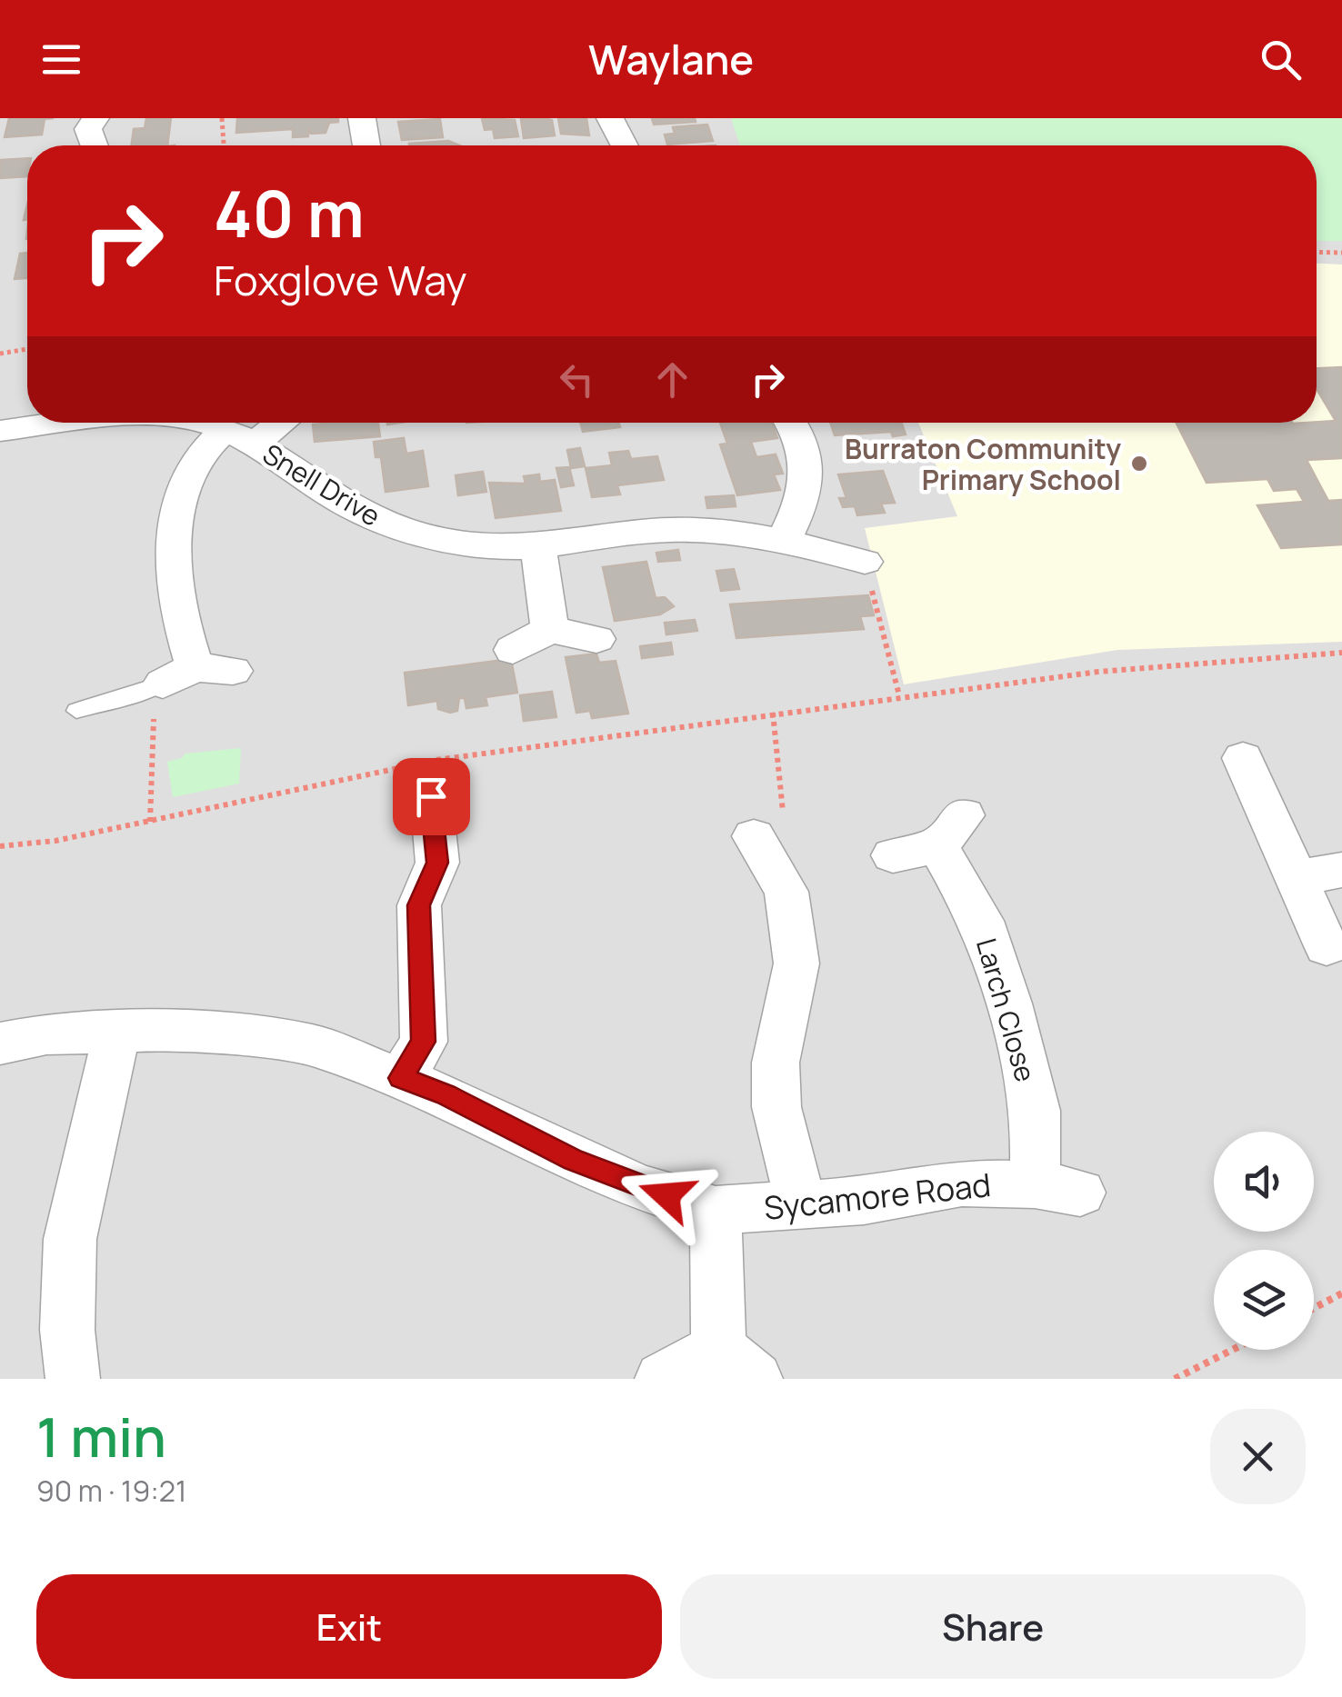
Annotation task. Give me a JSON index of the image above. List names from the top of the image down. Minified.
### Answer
{"streets":{"street":["Snell Drive","Larch Close","Sycamore Road"]},"crossings":[["Larch Close","Sycamore Road"]],"places":["Burraton Community Primary School"],"page":{"header":"Waylane","turn":["40 m","Foxglove Way"],"heading":["1 min","90 m · 19:21"],"buttons":["Exit","Share"]}}
